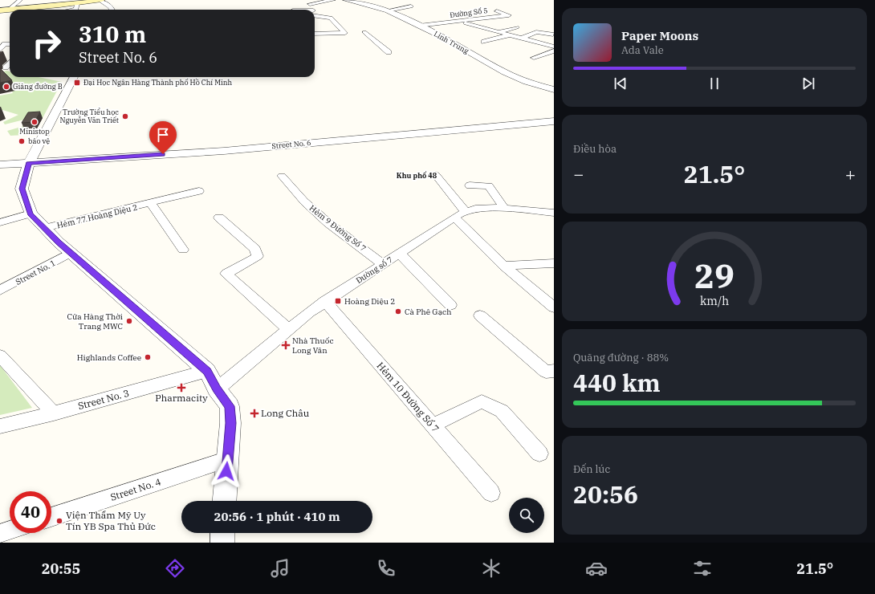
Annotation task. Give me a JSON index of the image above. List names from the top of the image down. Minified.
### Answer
{"streets":{"street":["Đường Số 5","Linh Trung","Street No. 6","Hẻm 77 Hoàng Diệu 2","Hẻm 9 Đường Số 7","Đường số 7","Street No. 1","Hẻm 10 Đường Số 7","Street No. 3","Street No. 4"]},"crossings":[["Đường Số 5","Linh Trung"],["Hẻm 9 Đường Số 7","Đường số 7"],["Đường số 7","Hẻm 10 Đường Số 7"],["Đường số 7","Street No. 3"]],"districts":["Khu phố 48"],"places":{"transit":["Đại Học Ngân Hàng Thành phố Hồ Chí Minh","Hoàng Diệu 2"],"other":["Giảng đường B","Trường Tiểu học Nguyễn Văn Triết","Ministop","bảo vệ","Cà Phê Gạch","Cửa Hàng Thời Trang MWC","Highlands Coffee","Viện Thẩm Mỹ Uy Tín YB Spa Thủ Đức"],"health":["Nhà Thuốc Long Vân","Pharmacity","Long Châu"]},"page":{"turn":["310 m","Street No. 6"],"song":["Paper Moons","Ada Vale"],"tile":["Điều hòa",["Quãng đường · 88%","440 km"],["Đến lúc","20:56"]],"heat":["−","21.5°","+"],"limit":"40","trip":"20:56 · 1 phút · 410 m","tabs":["20:55","21.5°"],"gauge":["29","km/h"]}}
